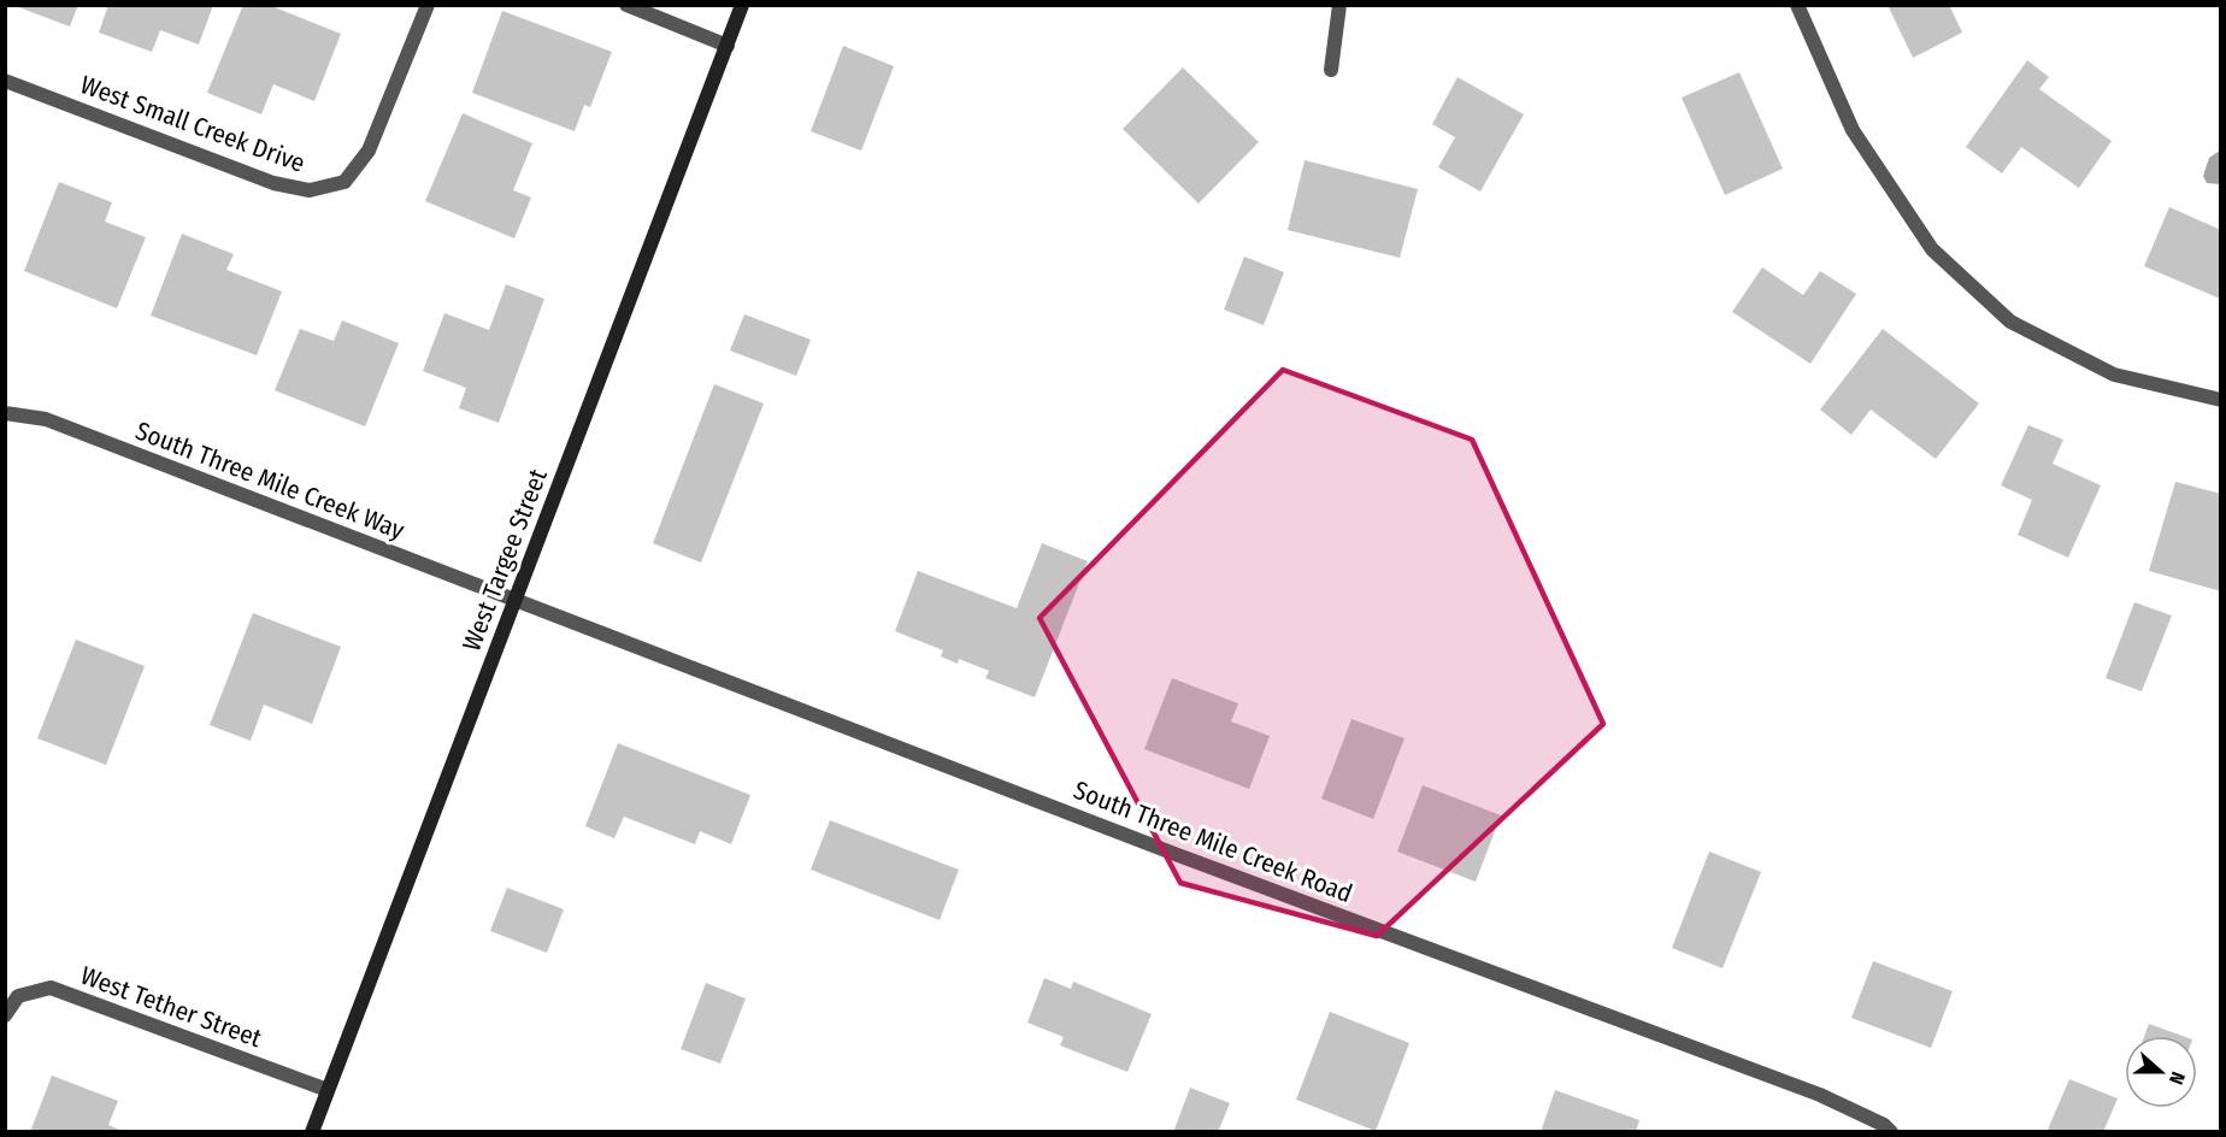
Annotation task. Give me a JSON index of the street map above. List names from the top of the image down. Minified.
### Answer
{"streets":{"street":["West Small Creek Drive","South Three Mile Creek Way","West Targee Street","South Three Mile Creek Road","West Tether Street"]},"crossings":[["South Three Mile Creek Way","West Targee Street"],["South Three Mile Creek Way","South Three Mile Creek Road"],["West Targee Street","South Three Mile Creek Road"],["West Targee Street","West Tether Street"]],"north":"right"}
